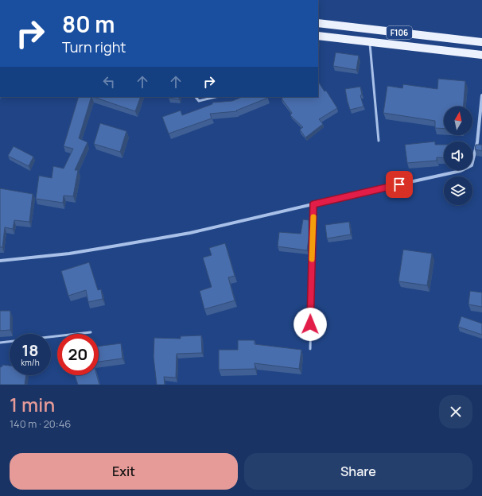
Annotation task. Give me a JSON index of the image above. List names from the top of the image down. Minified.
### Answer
{"streets":{"main road":["F106"]},"north":"top","page":{"turn":["80 m","Turn right"],"speed":"18 km/h","limit":"20","heading":["1 min","140 m · 20:46"],"buttons":["Exit","Share"]}}
